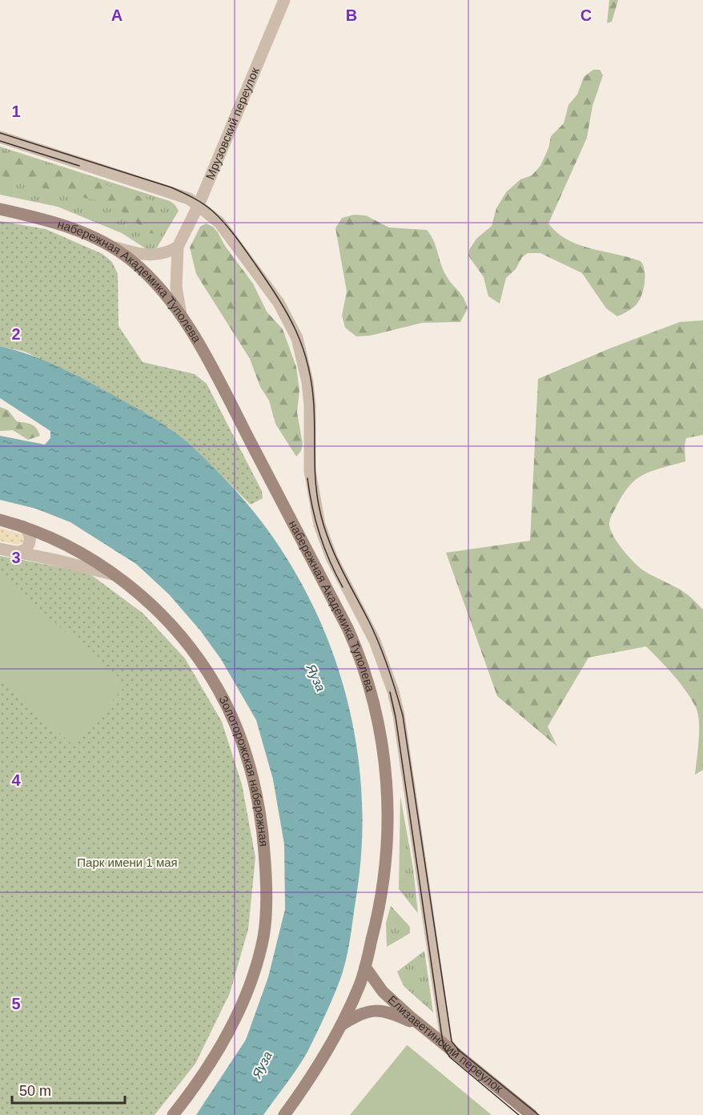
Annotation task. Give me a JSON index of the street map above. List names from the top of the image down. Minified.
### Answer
{"streets":{"main road":["набережная Академика Туполева","Золоторожская набережная","Елизаветинский переулок"],"street":["Мрузовский переулок"]},"crossings":[["Мрузовский переулок","набережная Академика Туполева"],["набережная Академика Туполева","Елизаветинский переулок"]],"water":["Яуза"],"parks":["Парк имени 1 мая"],"scale_bar":"50 m","grid":{"columns":["A","B","C"],"rows":["1","2","3","4","5"]}}
